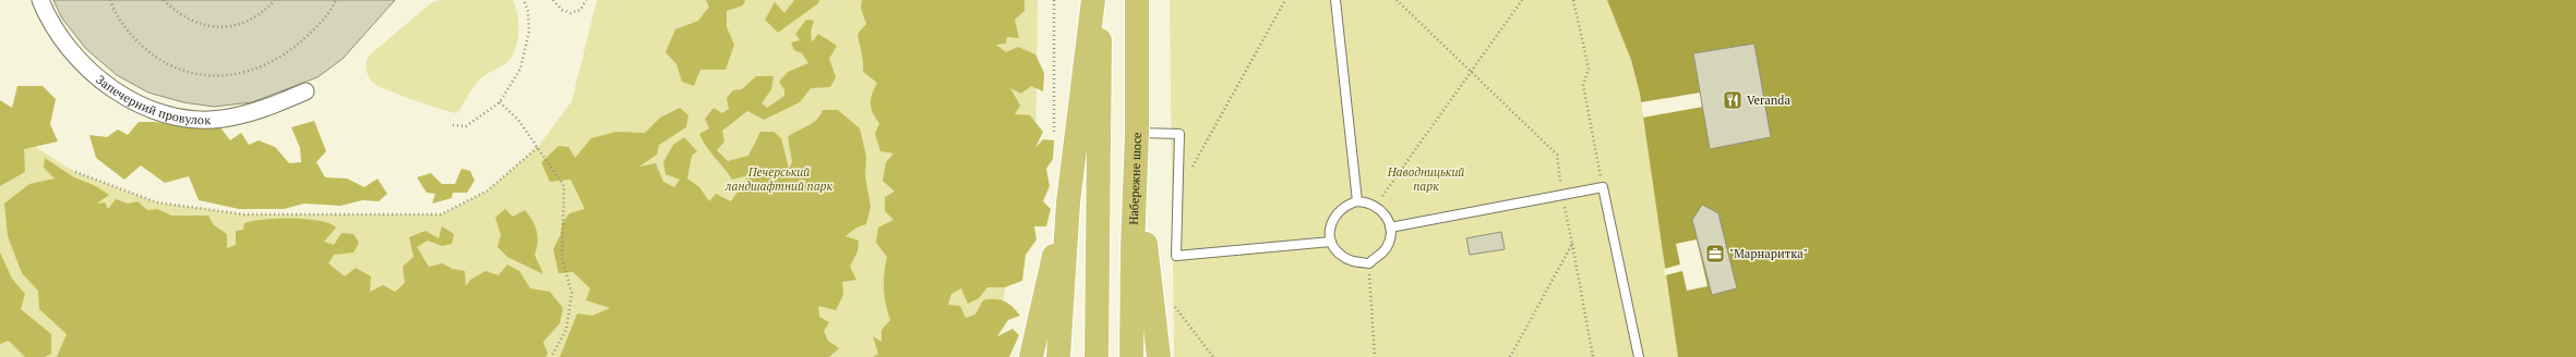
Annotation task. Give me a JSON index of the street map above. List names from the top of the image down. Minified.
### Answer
{"streets":{"main road":["Набережне шосе"],"street":["Запечерний провулок"]},"parks":["Печерський ландшафтний парк","Наводницький парк"],"places":{"restaurant":["Veranda"],"office":["\"Марнаритка\""]}}
